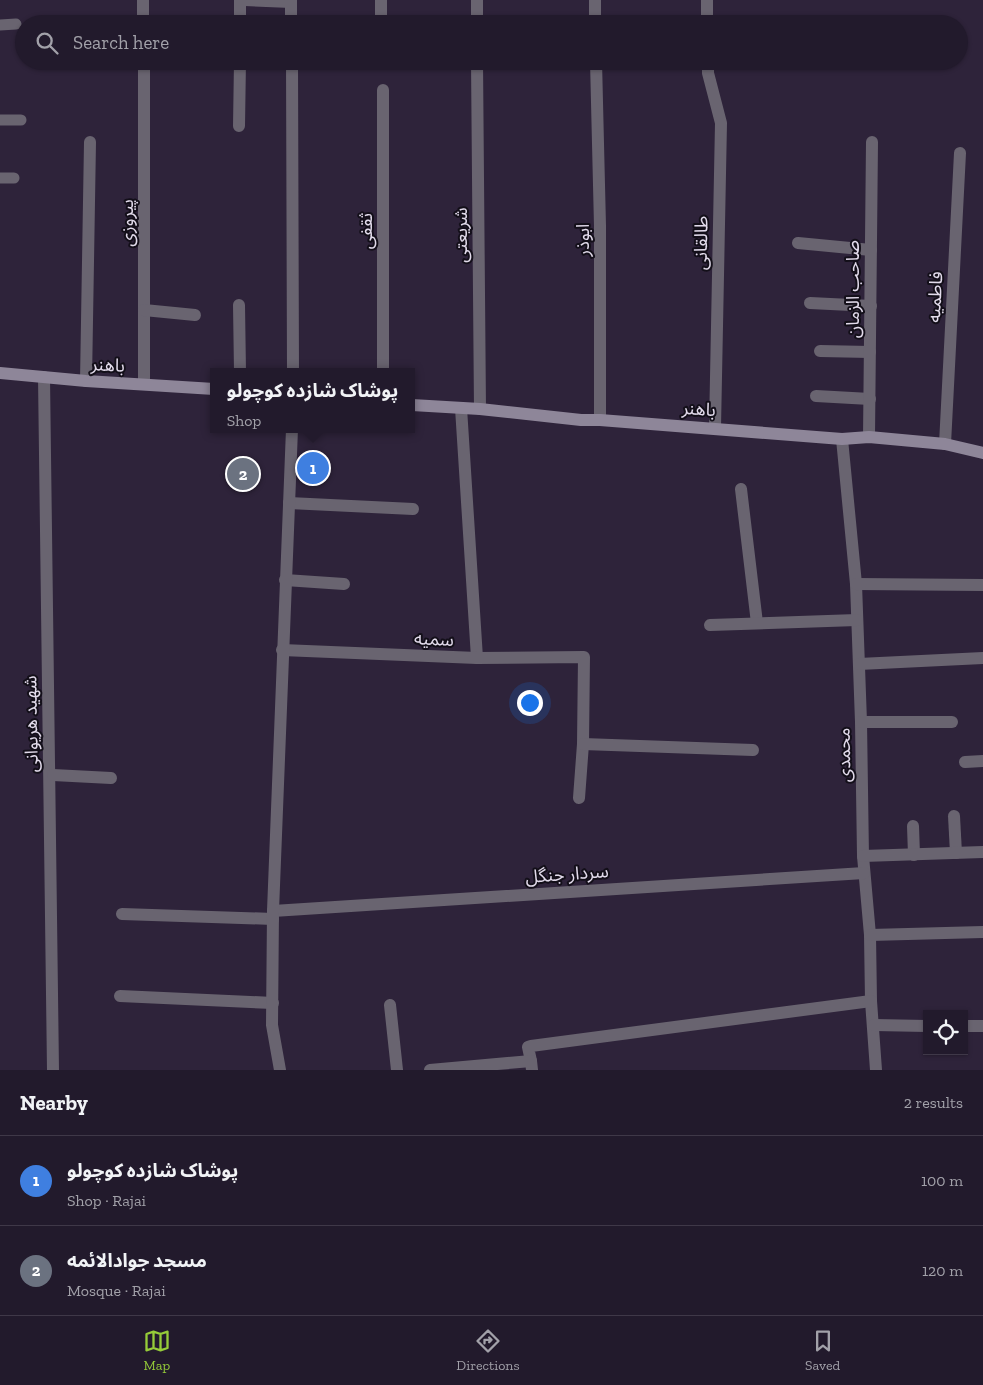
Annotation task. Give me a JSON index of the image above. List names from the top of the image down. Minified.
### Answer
{"streets":{"street":["پیروزی","ثقفی","شریعتی","ابوذر","طالقانی","صاحب الزمان","فاطمیه","باهنر","سمیه","شهید هریوانی","محمدی","سردار جنگل"]},"crossings":[["پیروزی","باهنر"],["شریعتی","باهنر"],["ابوذر","باهنر"],["طالقانی","باهنر"],["صاحب الزمان","باهنر"],["فاطمیه","باهنر"],["باهنر","شهید هریوانی"],["باهنر","محمدی"],["محمدی","سردار جنگل"]],"page":{"search":"Search here","popup":["پوشاک شازده کوچولو","Shop"],"pins":["1","2"],"heading":["Nearby","2 results"],"list":[{"mark":"1","name":"پوشاک شازده کوچولو","note":"Shop · Rajai","value":"100 m"},{"mark":"2","name":"مسجد جوادالائمه","note":"Mosque · Rajai","value":"120 m"}],"nav":["Map","Directions","Saved"]}}
